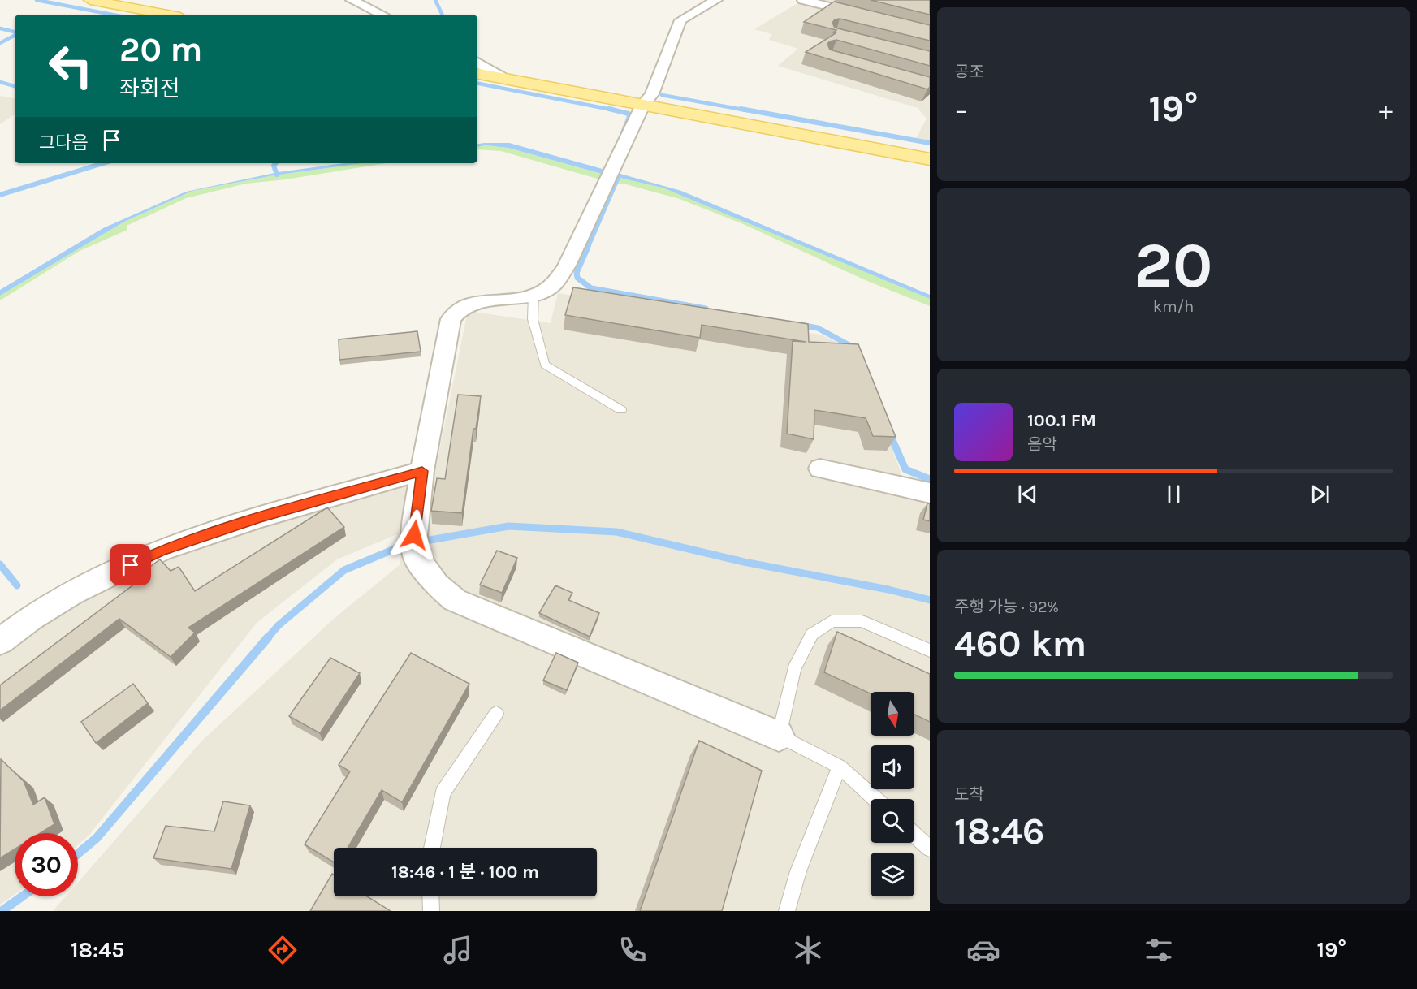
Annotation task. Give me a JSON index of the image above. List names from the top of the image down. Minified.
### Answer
{"north":"bottom","page":{"tile":["공조",["20","km/h"],["주행 가능 · 92%","460 km"],["도착","18:46"]],"turn":["20 m","좌회전"],"heat":["−","19°","+"],"then":"그다음","song":["100.1 FM","음악"],"limit":"30","trip":"18:46 · 1 분 · 100 m","tabs":["18:45","19°"]}}
